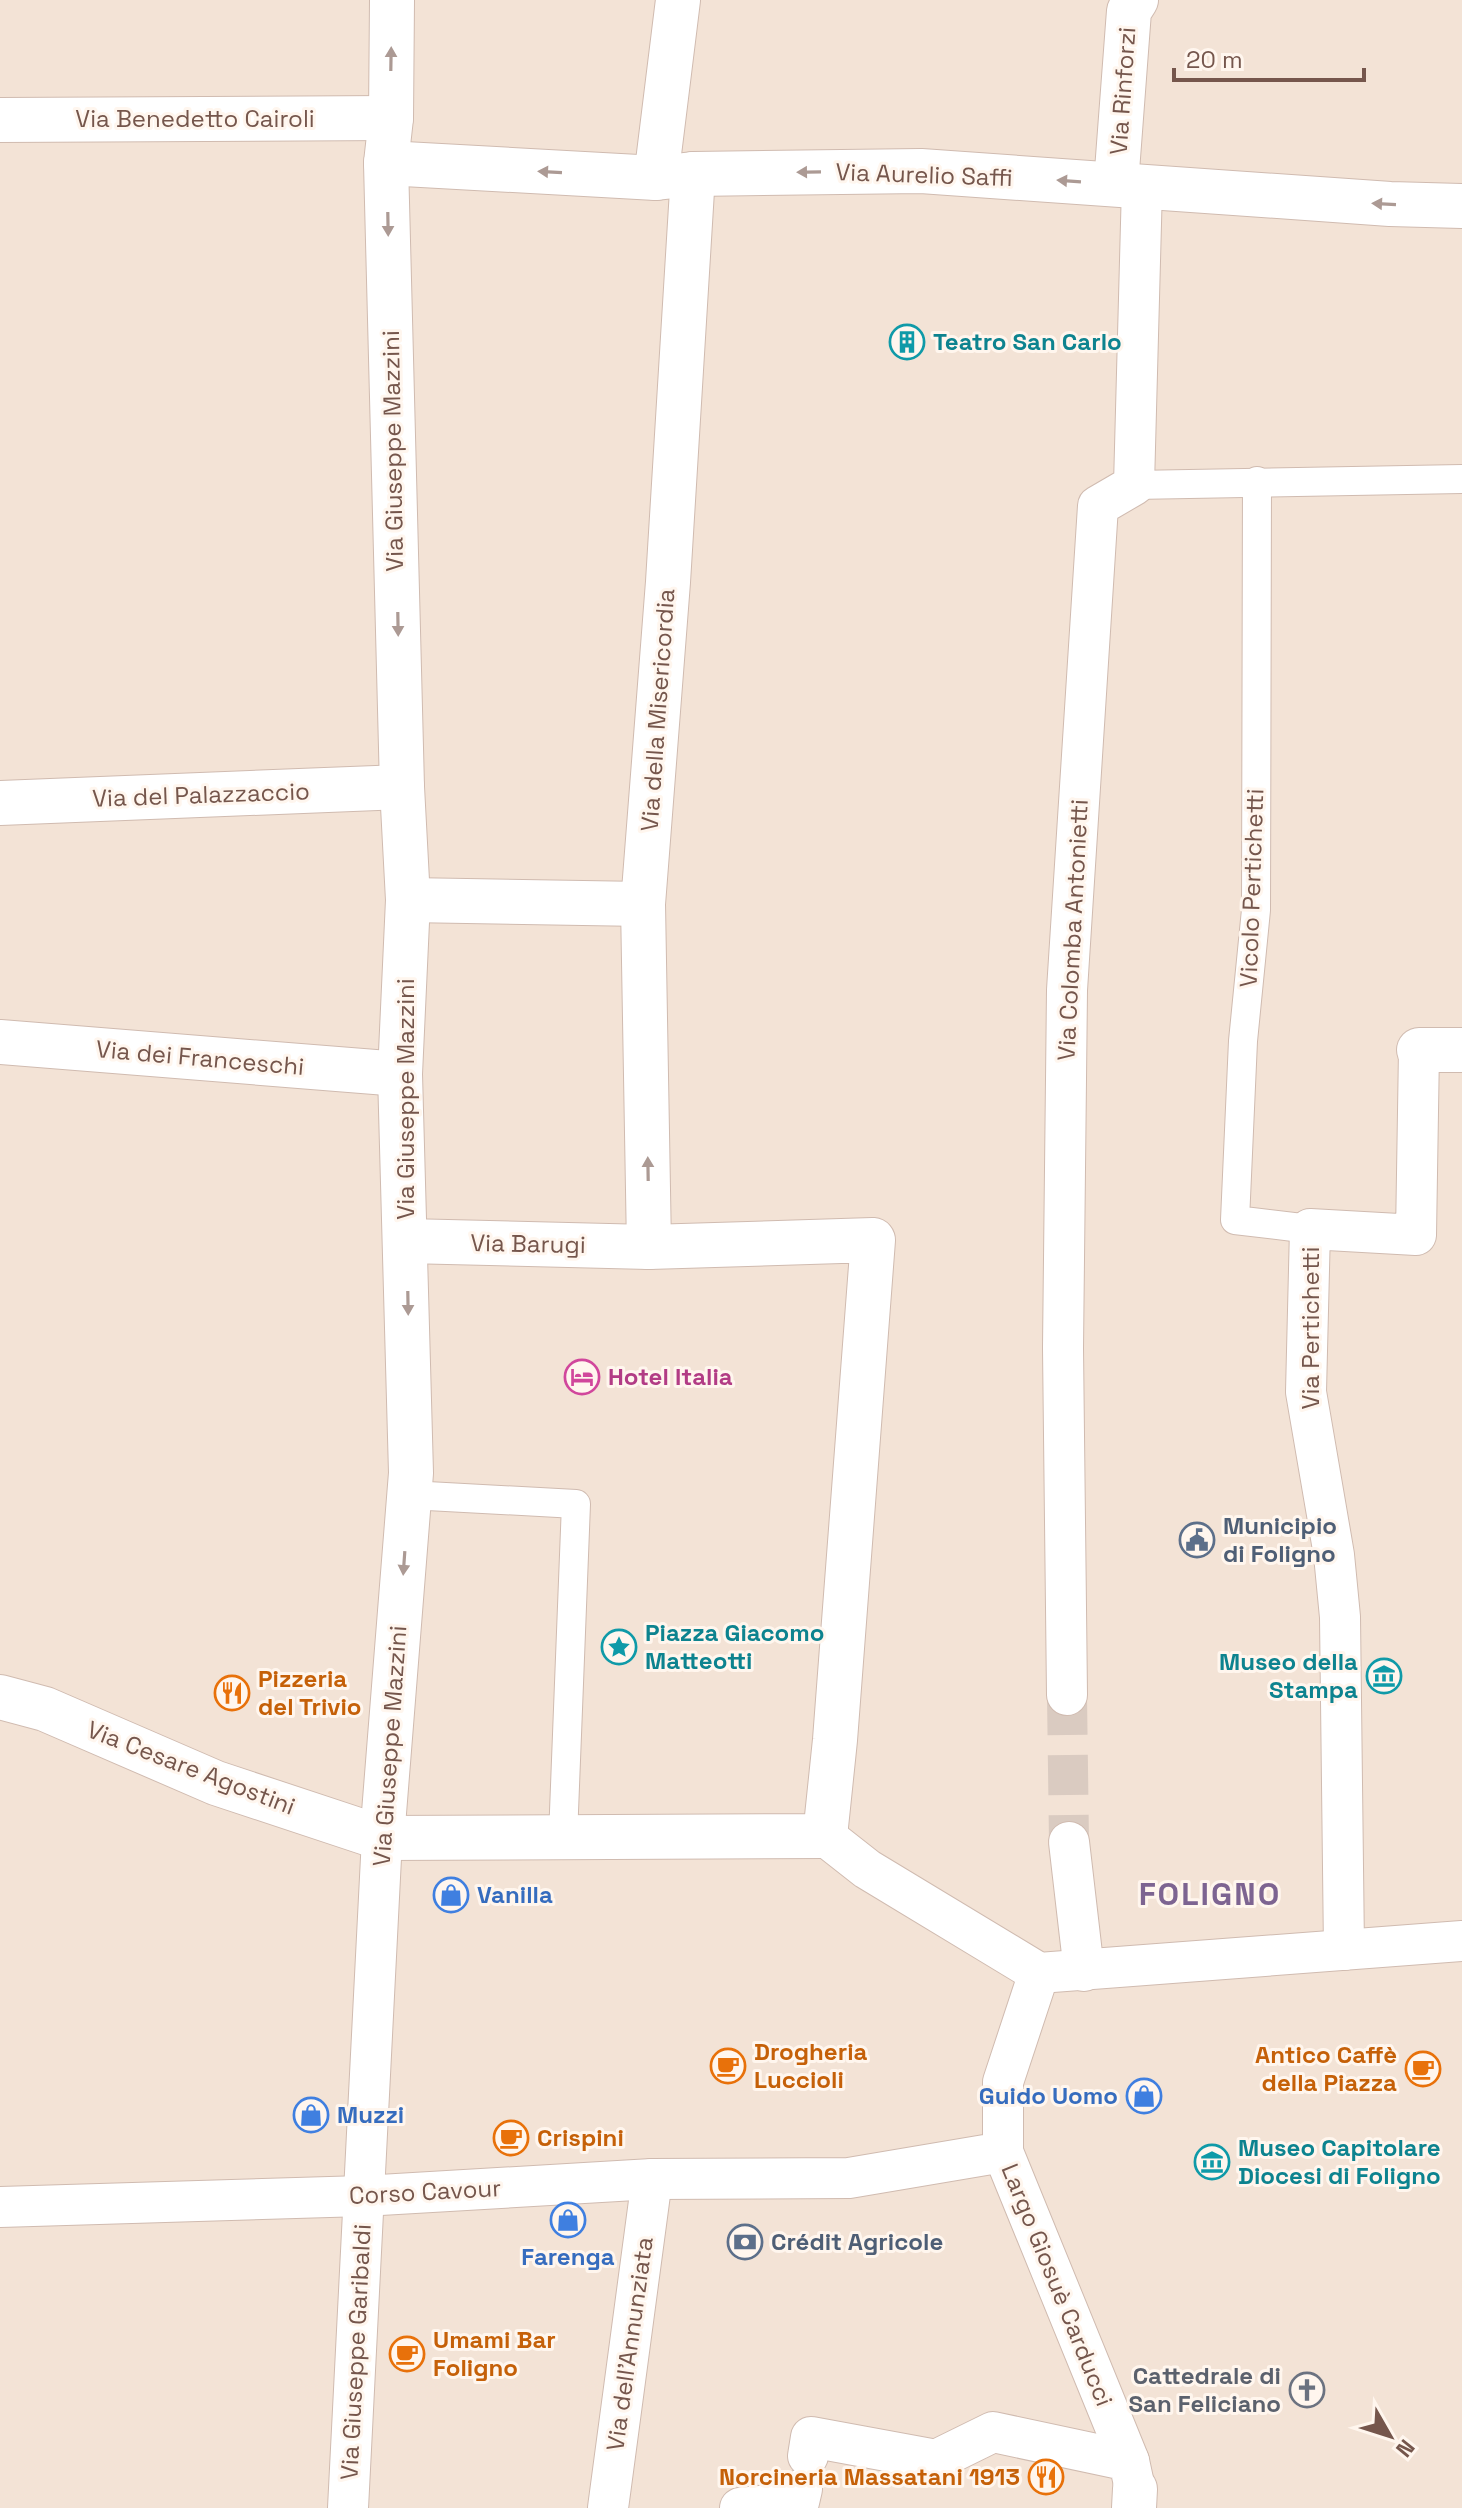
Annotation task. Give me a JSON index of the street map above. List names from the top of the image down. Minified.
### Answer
{"streets":{"street":["Via Rinforzi","Via Benedetto Cairoli","Via Aurelio Saffi","Via Giuseppe Mazzini","Via della Misericordia","Via del Palazzaccio","Via Colomba Antonietti","Via dei Franceschi","Via Barugi","Via Pertichetti","Via Cesare Agostini","Corso Cavour","Largo Giosuè Carducci","Via dell'Annunziata","Via Giuseppe Garibaldi"],"lane":["Vicolo Pertichetti"]},"crossings":[["Via Rinforzi","Via Aurelio Saffi"],["Via Benedetto Cairoli","Via Giuseppe Mazzini"],["Via Aurelio Saffi","Via Giuseppe Mazzini"],["Via Aurelio Saffi","Via della Misericordia"],["Via Giuseppe Mazzini","Via del Palazzaccio"],["Via Giuseppe Mazzini","Via dei Franceschi"],["Via Giuseppe Mazzini","Via Barugi"],["Via Giuseppe Mazzini","Via Cesare Agostini"],["Via Giuseppe Mazzini","Corso Cavour"],["Via Giuseppe Mazzini","Via Giuseppe Garibaldi"],["Via della Misericordia","Via Barugi"],["Vicolo Pertichetti","Via Pertichetti"],["Corso Cavour","Largo Giosuè Carducci"],["Corso Cavour","Via dell'Annunziata"],["Corso Cavour","Via Giuseppe Garibaldi"]],"one_way":["Via Aurelio Saffi","Via Giuseppe Mazzini"],"districts":["FOLIGNO"],"places":{"building":["Teatro San Carlo"],"hotel":["Hotel Italia"],"public building":["Municipio di Foligno"],"place":["Piazza Giacomo Matteotti"],"museum":["Museo della Stampa","Museo Capitolare Diocesi di Foligno"],"restaurant":["Pizzeria del Trivio","Norcineria Massatani 1913"],"shop":["Vanilla","Guido Uomo","Muzzi","Farenga"],"cafe":["Drogheria Luccioli","Antico Caffè della Piazza","Crispini","Umami Bar Foligno"],"bank":["Crédit Agricole"],"church":["Cattedrale di San Feliciano"]},"scale_bar":"20 m","north":"bottom right"}
